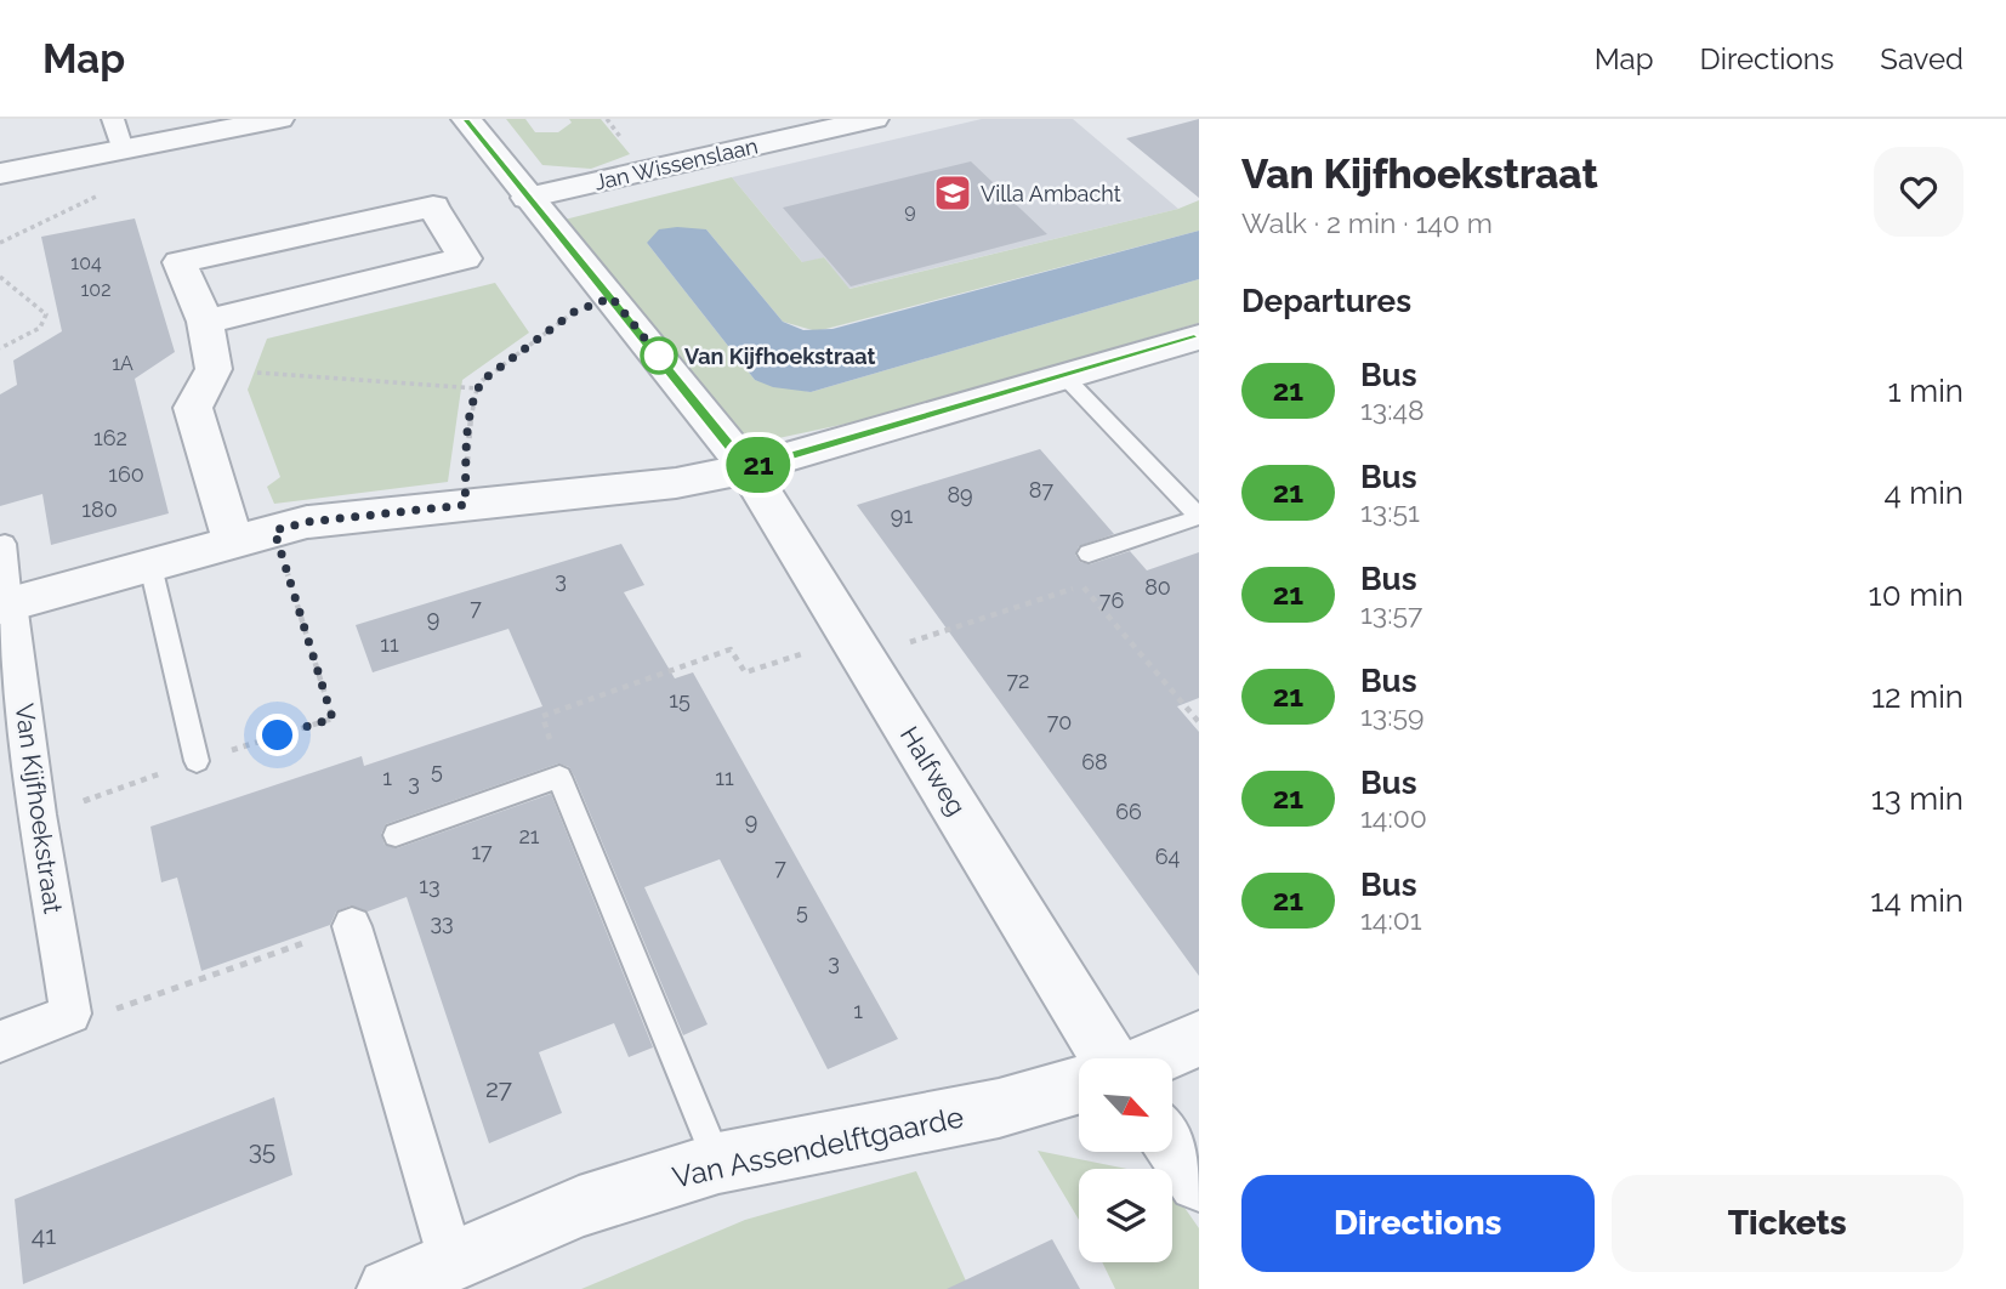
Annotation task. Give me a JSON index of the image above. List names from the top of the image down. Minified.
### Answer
{"streets":{"street":["Jan Wissenslaan","Halfweg","Van Kijfhoekstraat","Van Assendelftgaarde"]},"crossings":[["Jan Wissenslaan","Halfweg"]],"places":{"school or university":["Villa Ambacht"],"other":["Van Kijfhoekstraat"]},"lines":["bus line 21"],"house_numbers":["9","104","102","1A","162","160","87","89","180","91","3","80","76","7","9","11","72","15","70","68","5","1","11","3","66","9","21","17","64","7","13","5","33","3","1","27","35","41"],"north":"bottom right","page":{"header":"Map","nav":["Map","Directions","Saved"],"on_map":"21","heading":[["Van Kijfhoekstraat","Walk · 2 min · 140 m"],"Departures"],"list":[{"mark":"21","name":"Bus","note":"13:48","value":"1 min"},{"mark":"21","name":"Bus","note":"13:51","value":"4 min"},{"mark":"21","name":"Bus","note":"13:57","value":"10 min"},{"mark":"21","name":"Bus","note":"13:59","value":"12 min"},{"mark":"21","name":"Bus","note":"14:00","value":"13 min"},{"mark":"21","name":"Bus","note":"14:01","value":"14 min"}],"buttons":["Directions","Tickets"]}}
